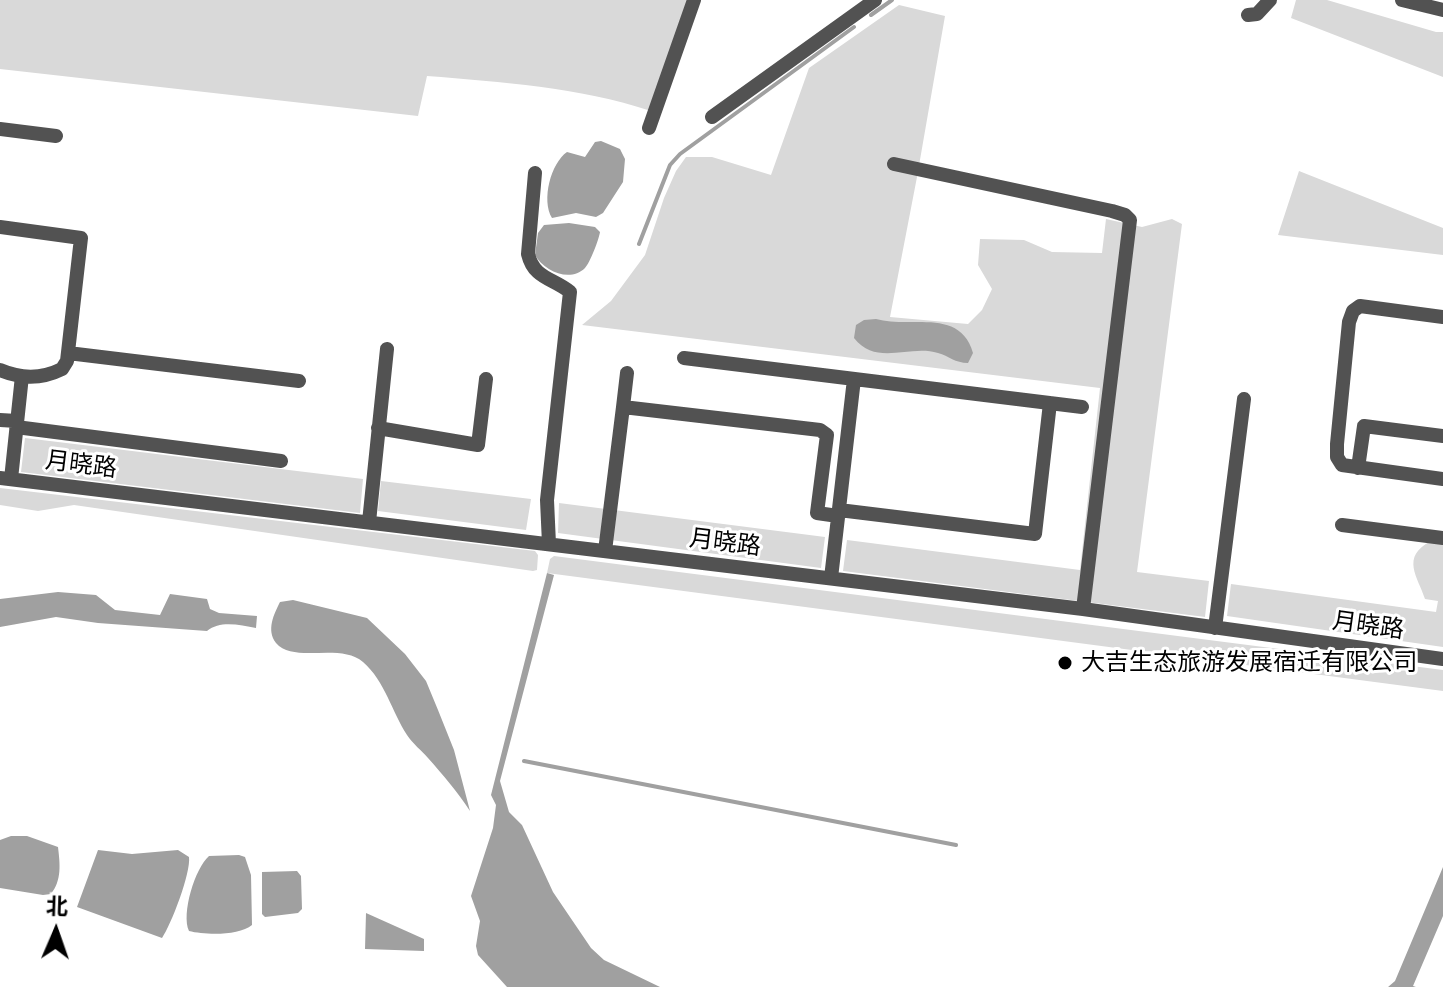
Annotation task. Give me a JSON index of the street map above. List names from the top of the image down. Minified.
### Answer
{"streets":{"street":["月晓路"]},"places":["大吉生态旅游发展宿迁有限公司"],"north":"top"}
